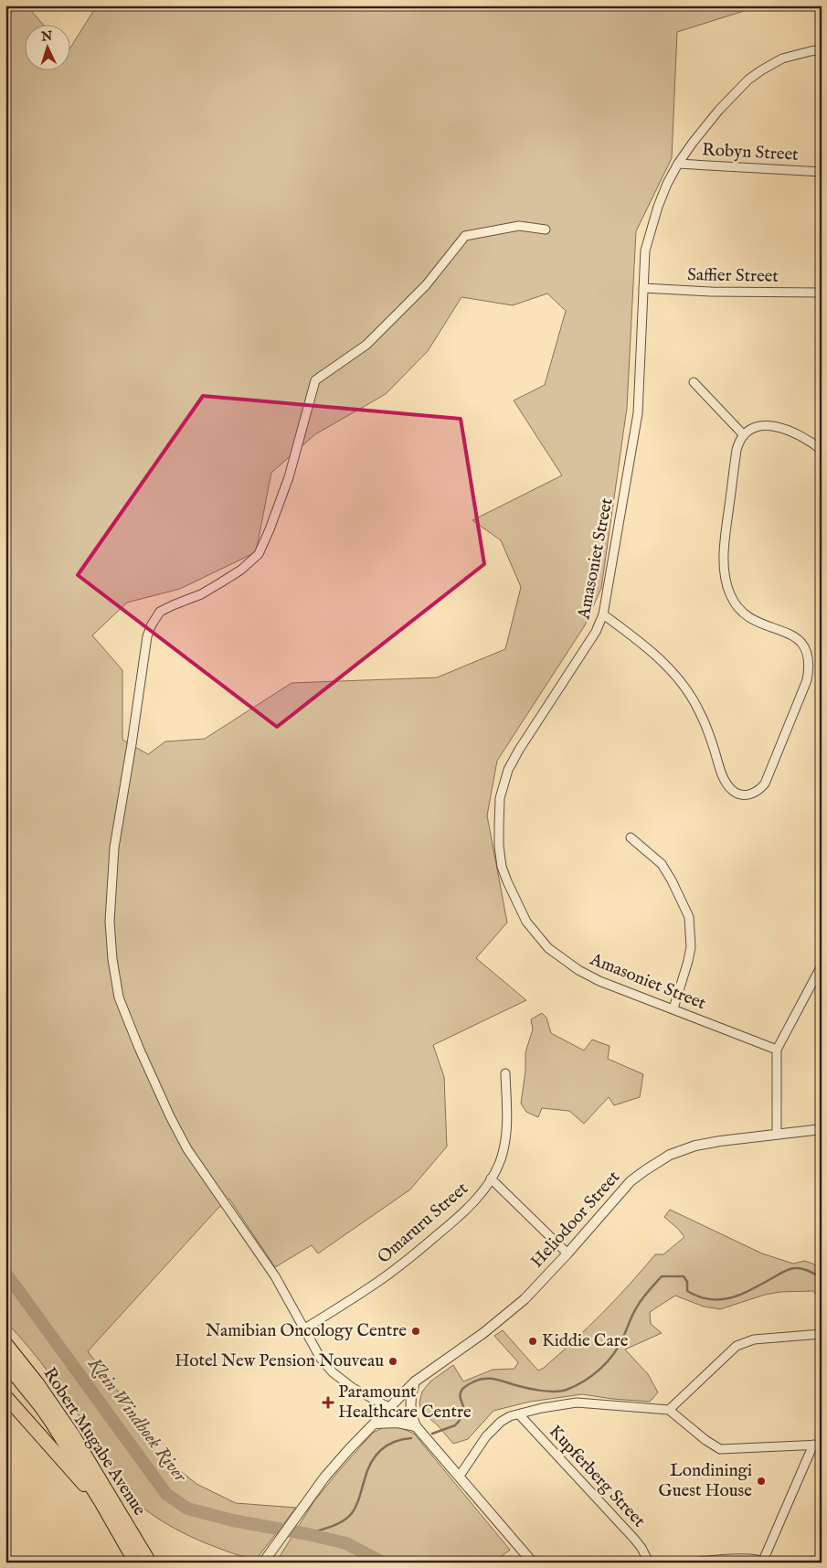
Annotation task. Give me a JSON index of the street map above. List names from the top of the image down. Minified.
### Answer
{"streets":{"main road":["Robert Mugabe Avenue"],"street":["Robyn Street","Saffier Street","Amasoniet Street","Heliodoor Street","Omaruru Street","Kupferberg Street"]},"crossings":[["Robyn Street","Amasoniet Street"],["Saffier Street","Amasoniet Street"]],"water":["Klein Windhoek River"],"places":{"other":["Namibian Oncology Centre","Kiddie Care","Hotel New Pension Nouveau","Londiningi Guest House"],"health":["Paramount Healthcare Centre"]},"north":"top"}
